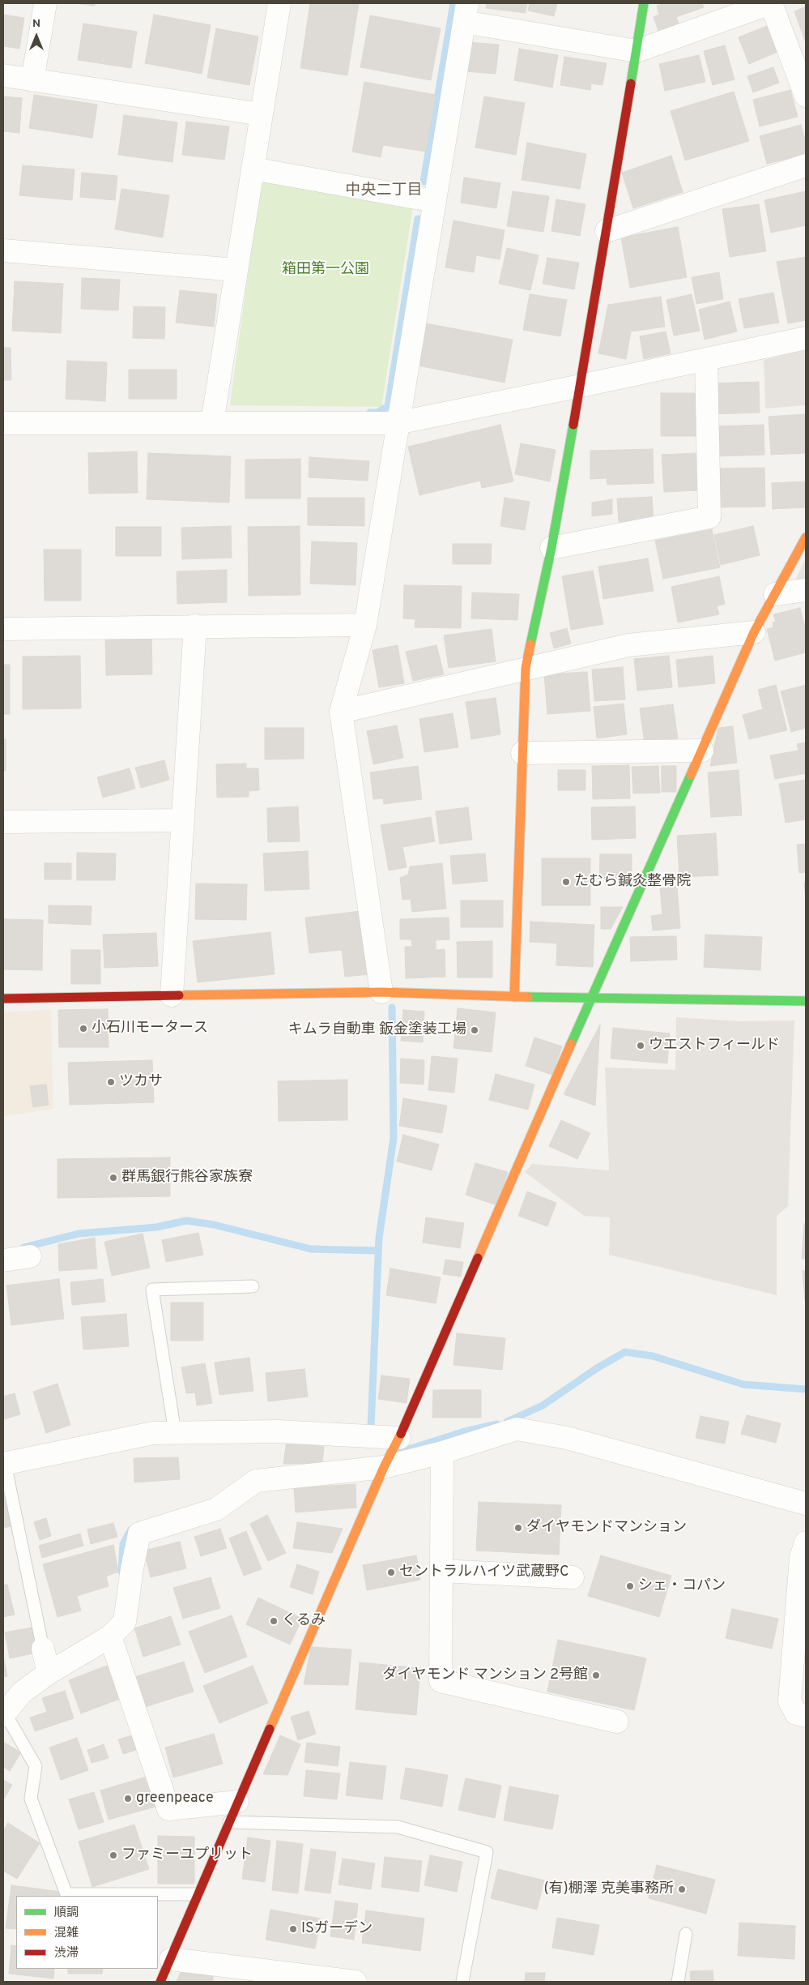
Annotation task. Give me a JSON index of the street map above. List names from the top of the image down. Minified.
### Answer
{"districts":["中央二丁目"],"parks":["箱田第一公園"],"places":["たむら鍼灸整骨院","小石川モータース","キムラ自動車 鈑金塗装工場","ウエストフィールド","ツカサ","群馬銀行熊谷家族寮","ダイヤモンドマンション","セントラルハイツ武蔵野C","シェ・コパン","くるみ","ダイヤモンド マンション 2号館","greenpeace","ファミーユプリット","(有)棚澤 克美事務所","ISガーデン"],"legend":["順調","混雑","渋滞"],"north":"top"}
